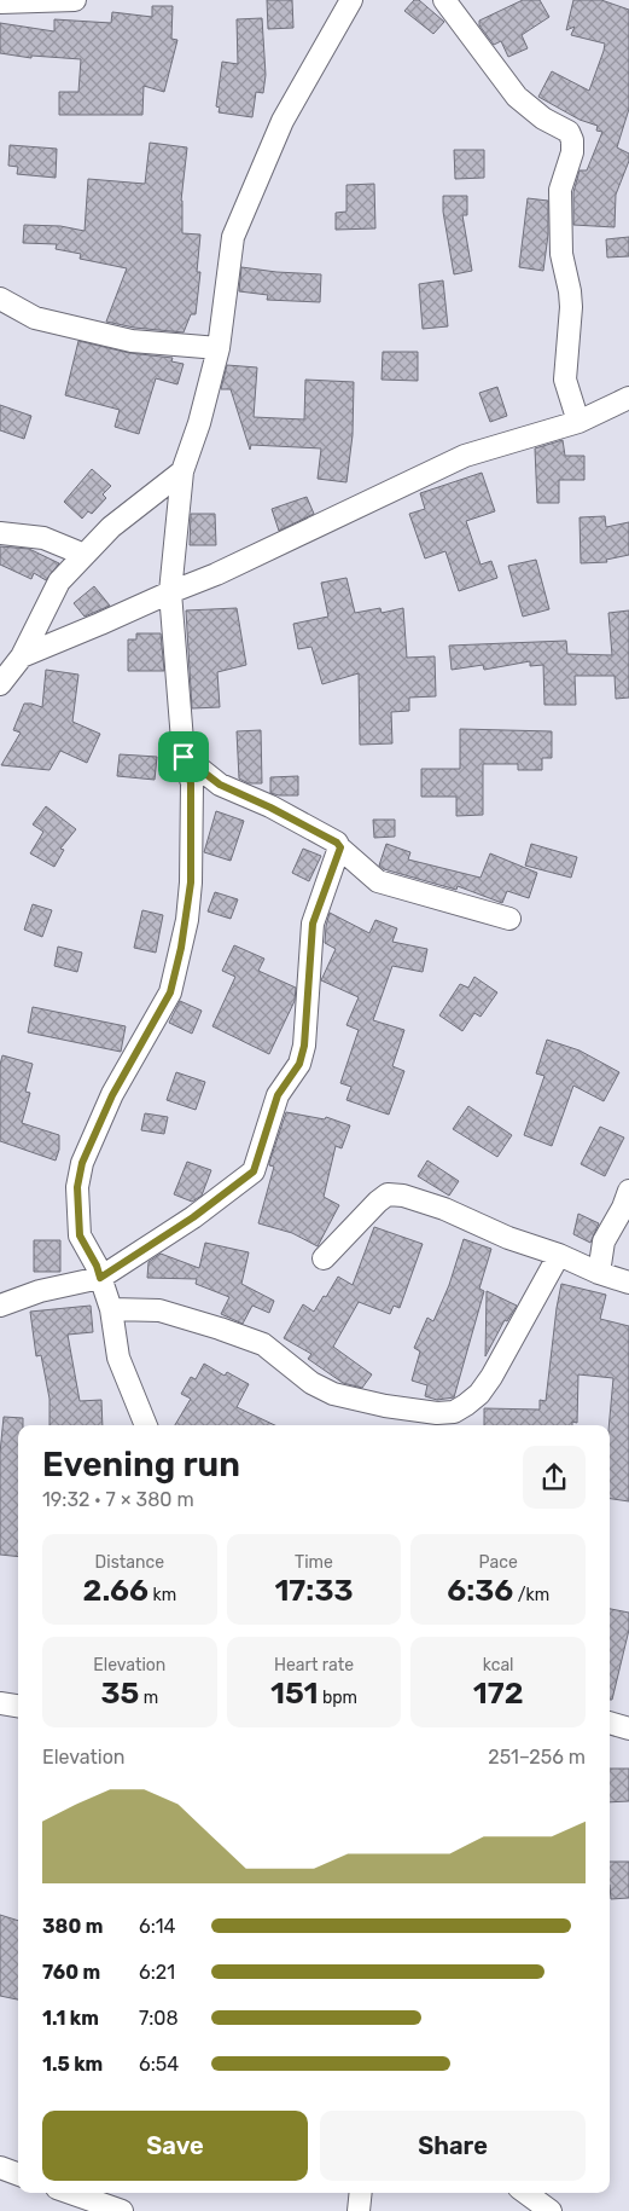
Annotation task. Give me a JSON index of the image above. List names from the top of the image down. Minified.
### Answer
{"page":{"heading":["Evening run","19:32 · 7 × 380 m"],"stats":[["Distance","2.66 km"],["Time","17:33"],["Pace","6:36 /km"],["Elevation","35 m"],["Heart rate","151 bpm"],["kcal","172"]],"chart":["Elevation","251–256 m"],"list":[{"name":"380 m","note":"6:14"},{"name":"760 m","note":"6:21"},{"name":"1.1 km","note":"7:08"},{"name":"1.5 km","note":"6:54"}],"buttons":["Save","Share"]}}
